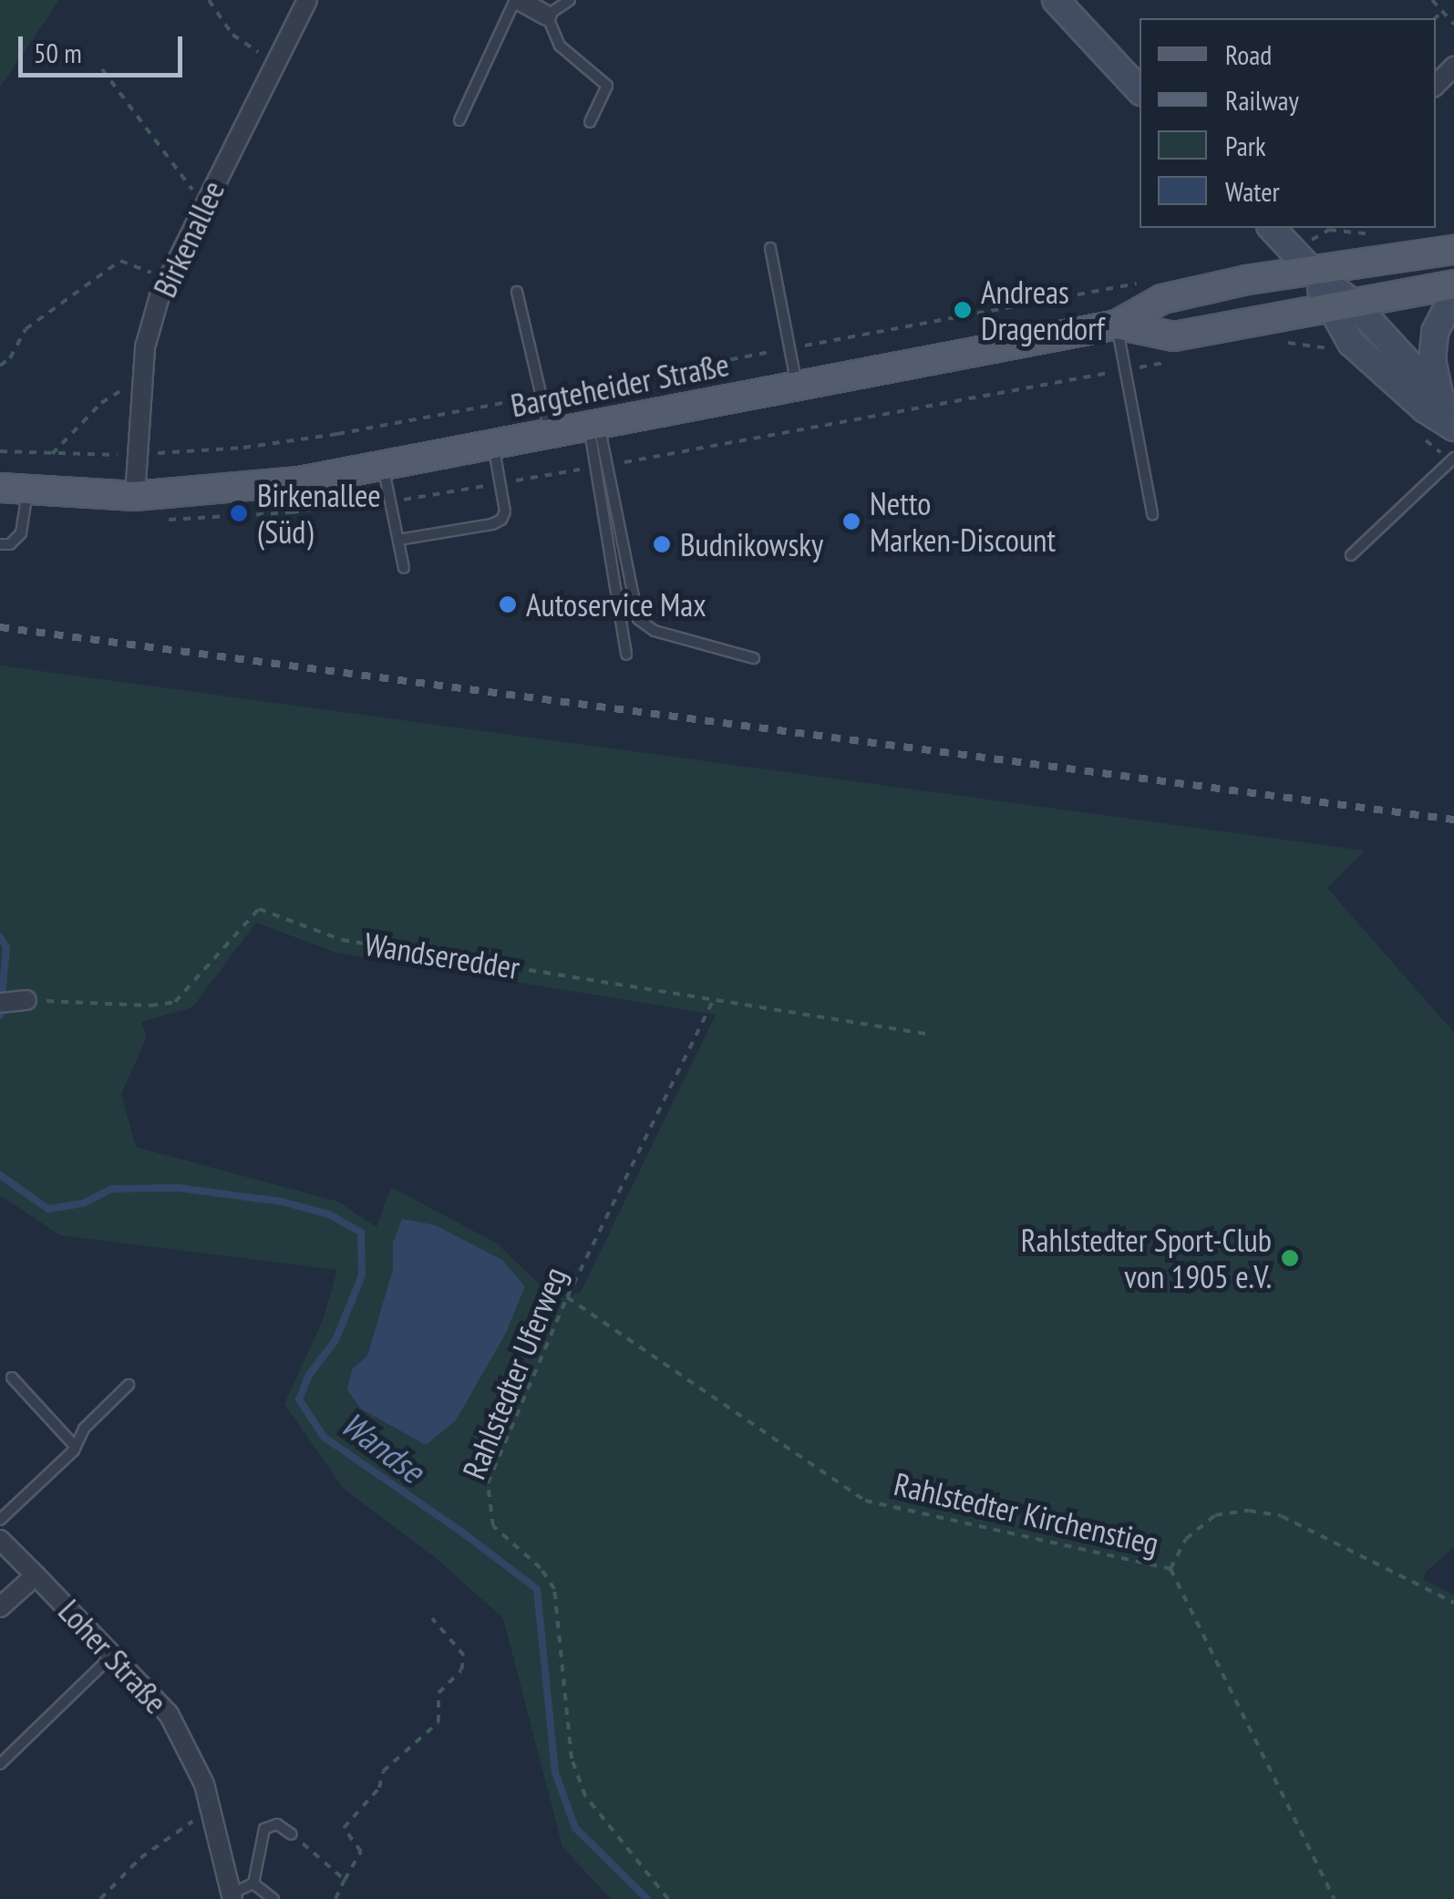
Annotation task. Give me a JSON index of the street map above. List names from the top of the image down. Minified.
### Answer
{"streets":{"main road":["Bargteheider Straße"],"street":["Birkenallee","Loher Straße"],"path":["Wandseredder","Rahlstedter Uferweg","Rahlstedter Kirchenstieg"]},"crossings":[["Birkenallee","Bargteheider Straße"],["Wandseredder","Rahlstedter Uferweg"],["Rahlstedter Uferweg","Rahlstedter Kirchenstieg"]],"water":["Wandse"],"places":["Andreas Dragendorf","Birkenallee (Süd)","Netto Marken-Discount","Budnikowsky","Autoservice Max","Rahlstedter Sport-Club von 1905 e.V."],"legend":["Road","Railway","Park","Water"],"scale_bar":"50 m"}
